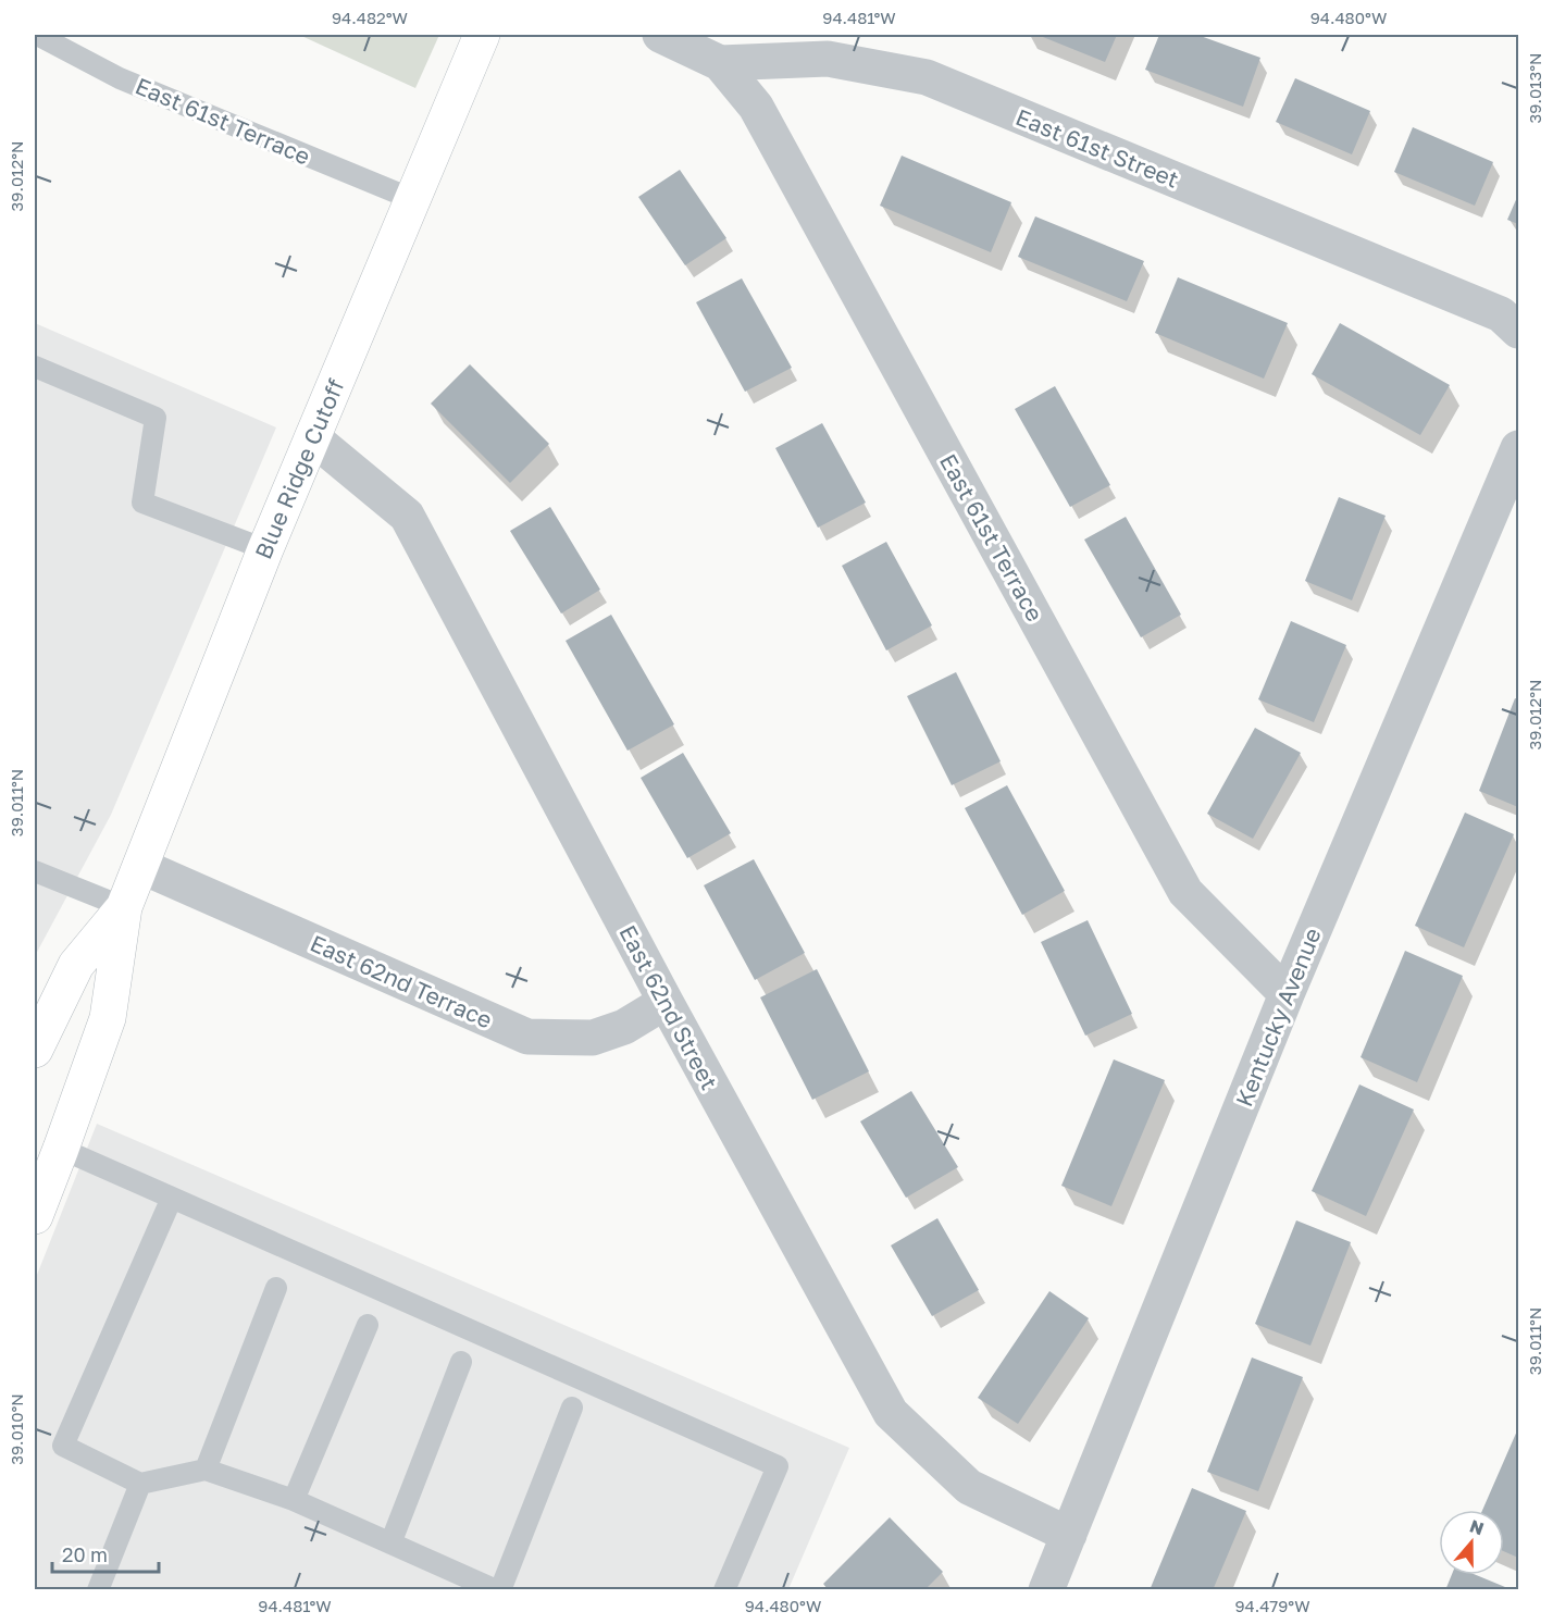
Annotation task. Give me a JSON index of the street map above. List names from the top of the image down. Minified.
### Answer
{"streets":{"main road":["Blue Ridge Cutoff"],"street":["East 61st Terrace","East 61st Street","East 62nd Terrace","East 62nd Street","Kentucky Avenue"]},"crossings":[["East 61st Terrace","East 61st Street"],["East 61st Terrace","Blue Ridge Cutoff"],["East 61st Terrace","Kentucky Avenue"],["Blue Ridge Cutoff","East 62nd Terrace"],["Blue Ridge Cutoff","East 62nd Street"],["East 62nd Terrace","East 62nd Street"],["East 62nd Street","Kentucky Avenue"]],"scale_bar":"20 m","north":"top","coordinates":["94.482°W","94.481°W","94.480°W","39.013°N","39.012°N","39.011°N","39.010°N","94.479°W"]}
